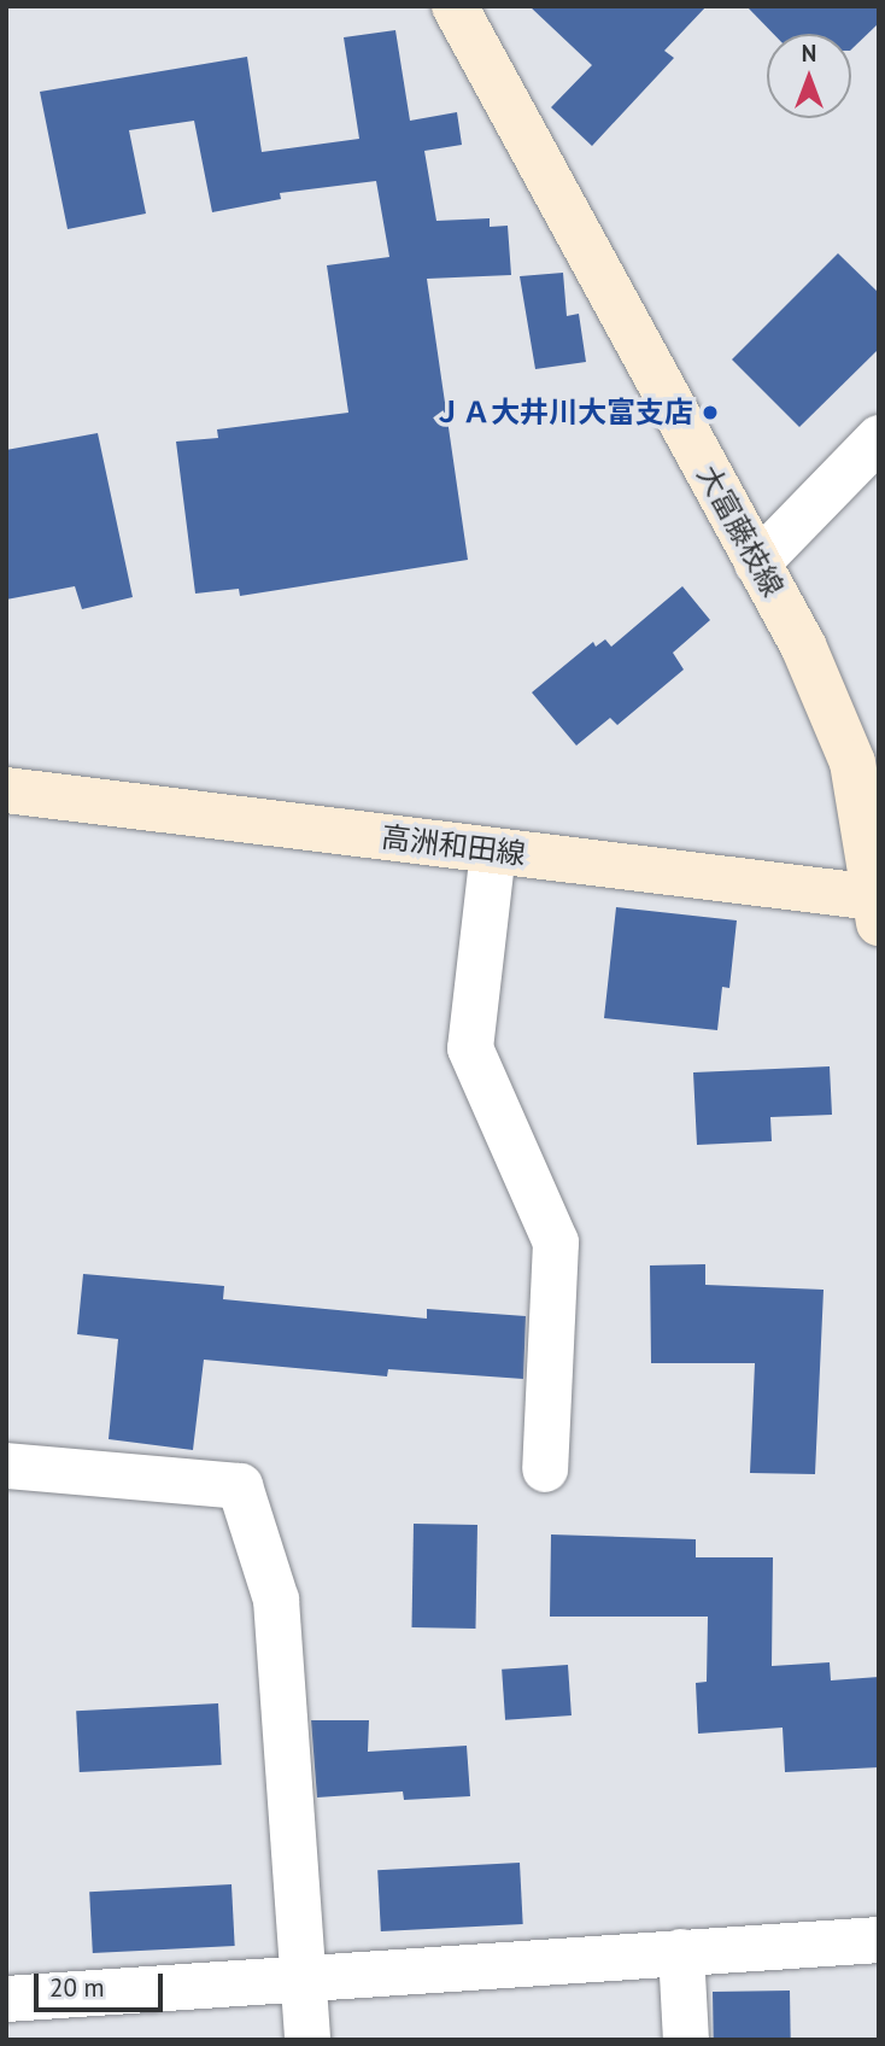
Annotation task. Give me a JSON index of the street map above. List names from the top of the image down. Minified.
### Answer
{"streets":{"main road":["大富藤枝線","高洲和田線"]},"crossings":[["大富藤枝線","高洲和田線"]],"places":["ＪＡ大井川大富支店"],"scale_bar":"20 m","north":"top"}
